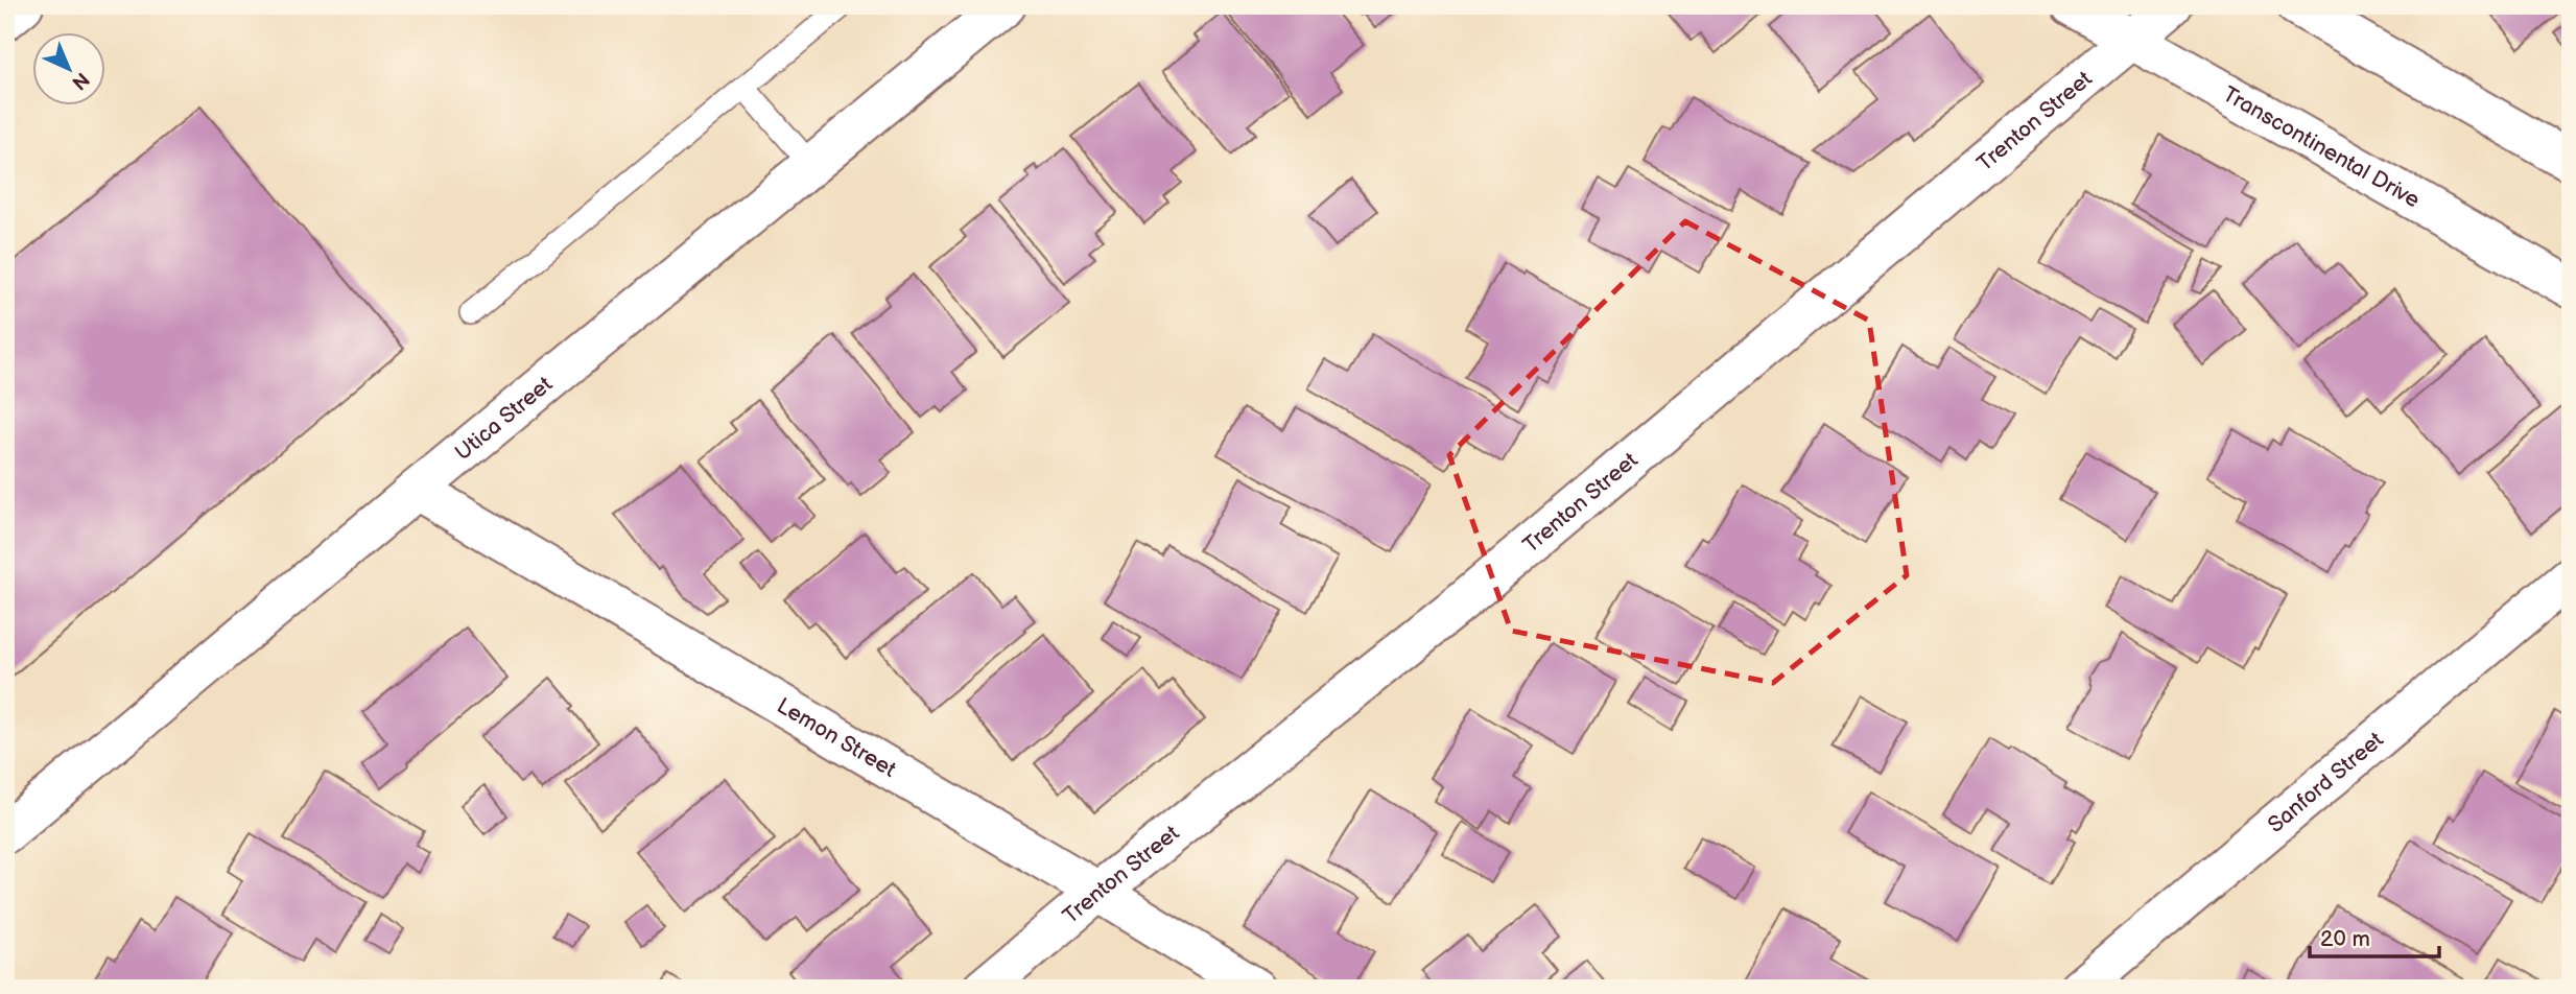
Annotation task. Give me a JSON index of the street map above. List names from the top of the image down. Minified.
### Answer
{"streets":{"main road":["Trenton Street","Transcontinental Drive","Utica Street","Lemon Street","Sanford Street"]},"crossings":[["Trenton Street","Transcontinental Drive"],["Trenton Street","Lemon Street"],["Utica Street","Lemon Street"]],"scale_bar":"20 m","north":"bottom right"}
